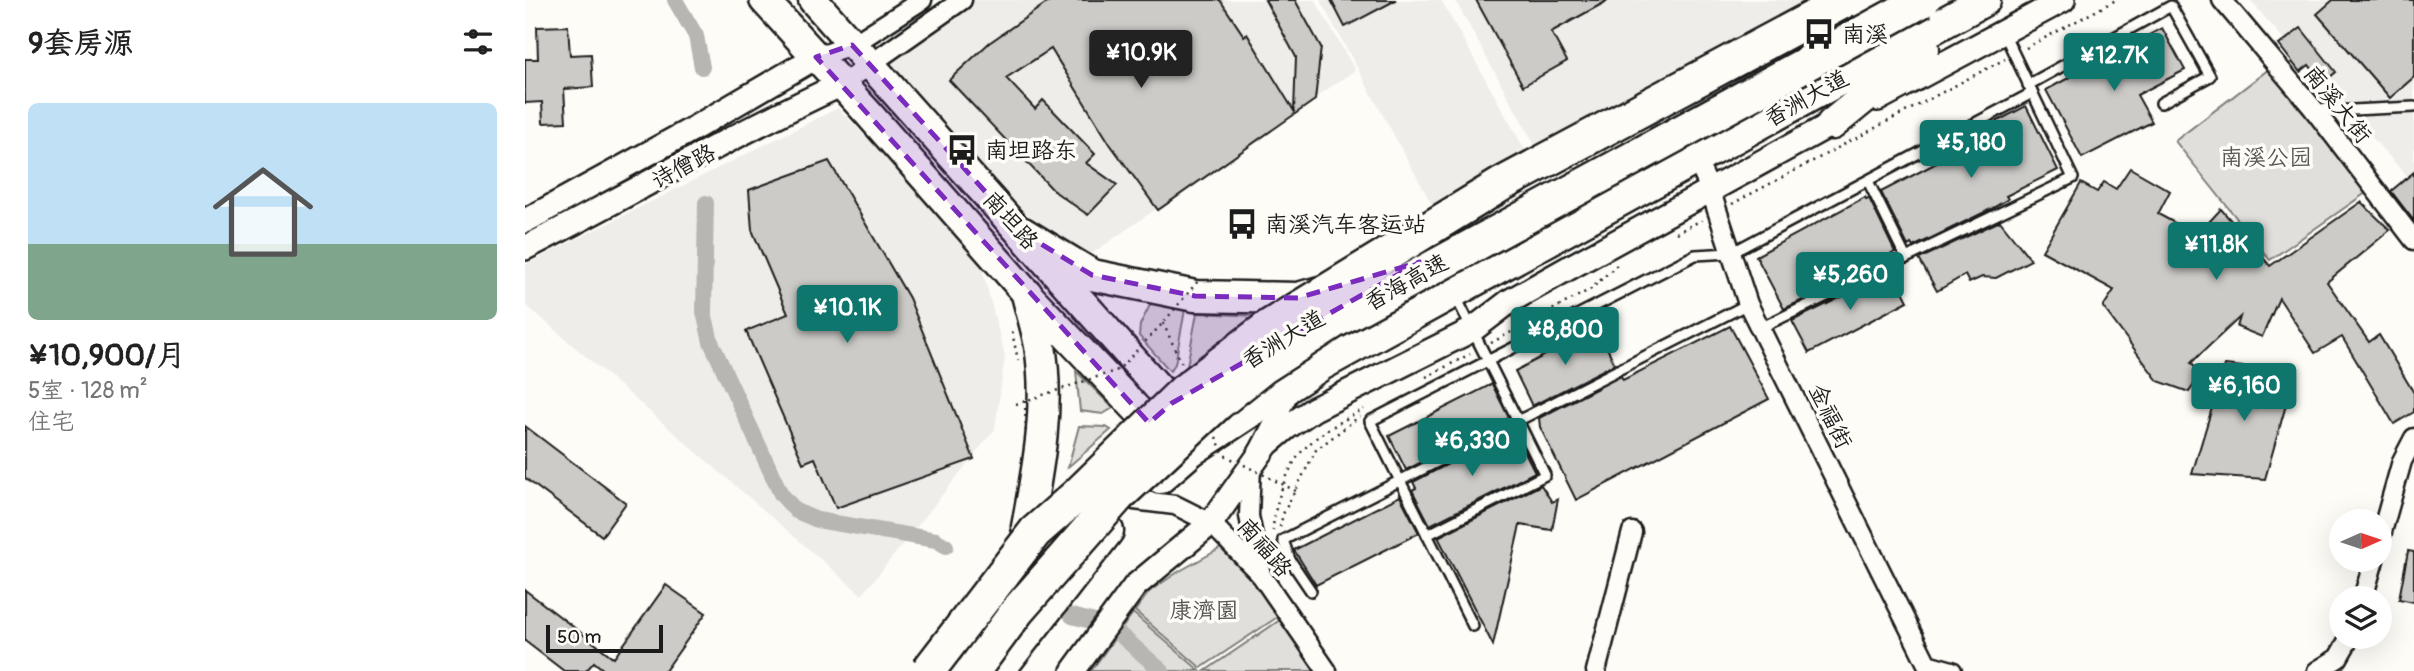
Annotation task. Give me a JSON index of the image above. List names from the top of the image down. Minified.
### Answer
{"streets":{"highway":["香洲大道","香海高速"],"main road":["南坦路"],"street":["南溪大街","诗僧路","金福街","南福路"]},"crossings":[["香洲大道","南坦路"],["香洲大道","香海高速"],["香洲大道","金福街"],["香洲大道","南福路"]],"parks":["南溪公园","康濟園"],"places":{"bus stop":["南溪","南坦路东","南溪汽车客运站"]},"scale_bar":"50 m","north":"right","page":{"heading":"9套房源","price":["¥10.9K","¥12.7K","¥5,180","¥11.8K","¥5,260","¥10.1K","¥8,800","¥6,160","¥6,330"],"list":[{"name":"¥10,900/月","note":"5室 · 128 m² · 住宅"}],"scale":"50 m"}}
